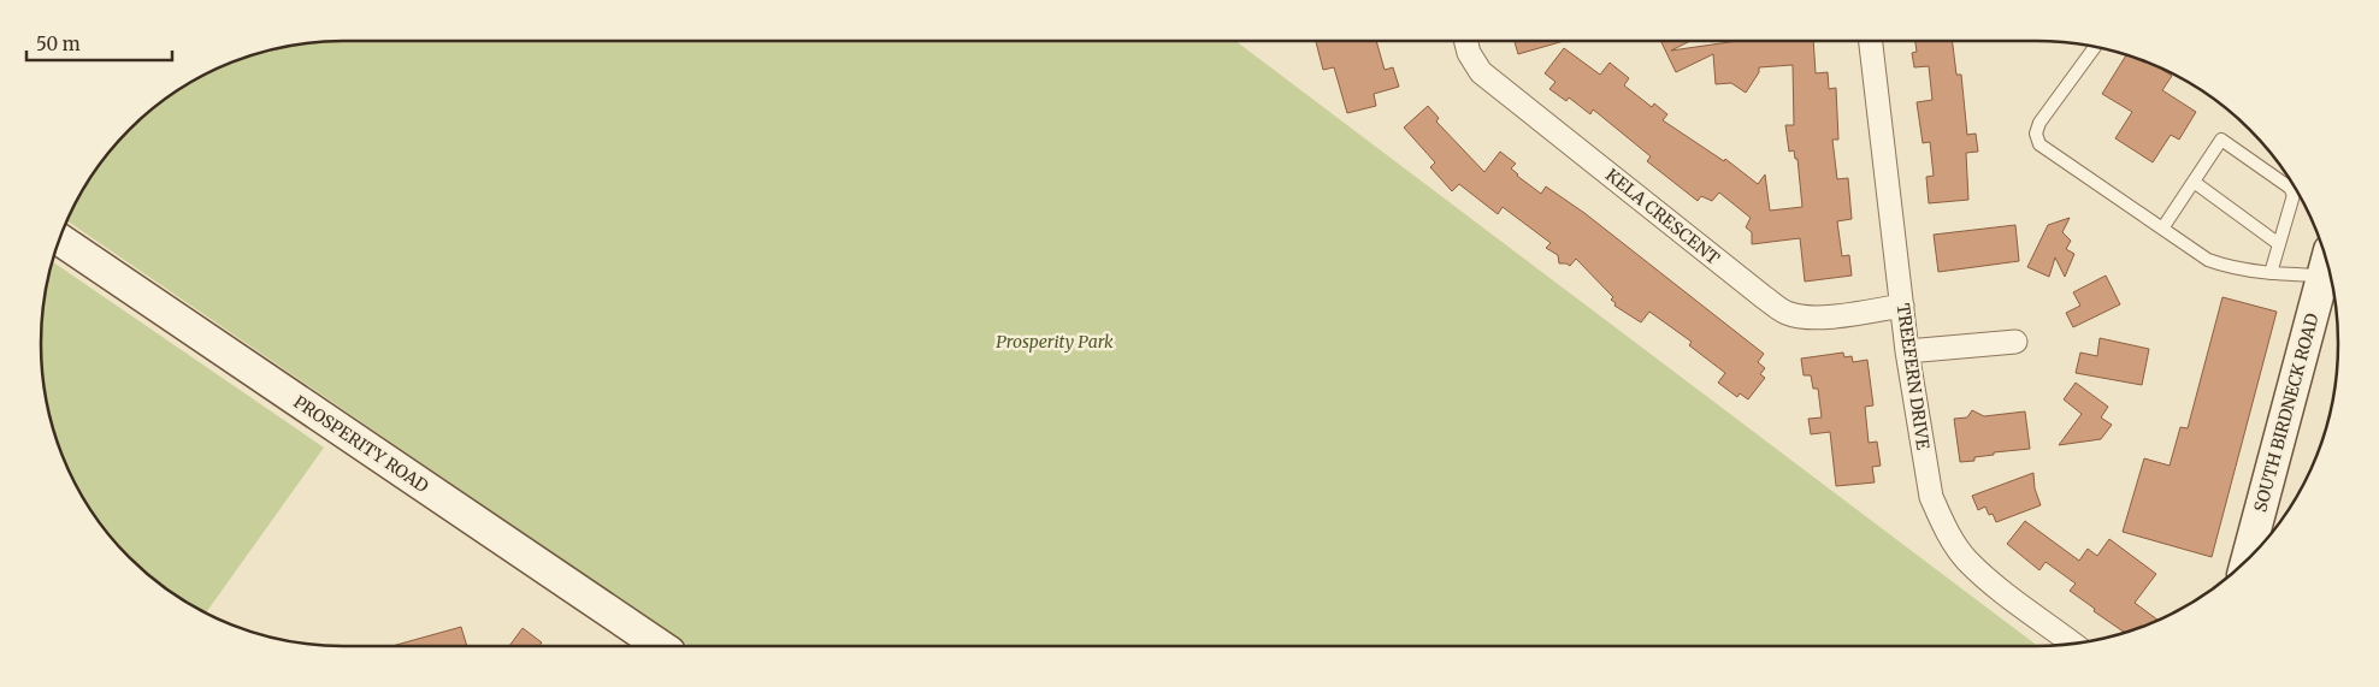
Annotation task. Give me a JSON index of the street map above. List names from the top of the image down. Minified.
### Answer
{"streets":{"street":["KELA CRESCENT","TREEFERN DRIVE","SOUTH BIRDNECK ROAD","PROSPERITY ROAD"]},"crossings":[["KELA CRESCENT","TREEFERN DRIVE"]],"parks":["Prosperity Park"],"scale_bar":"50 m"}
